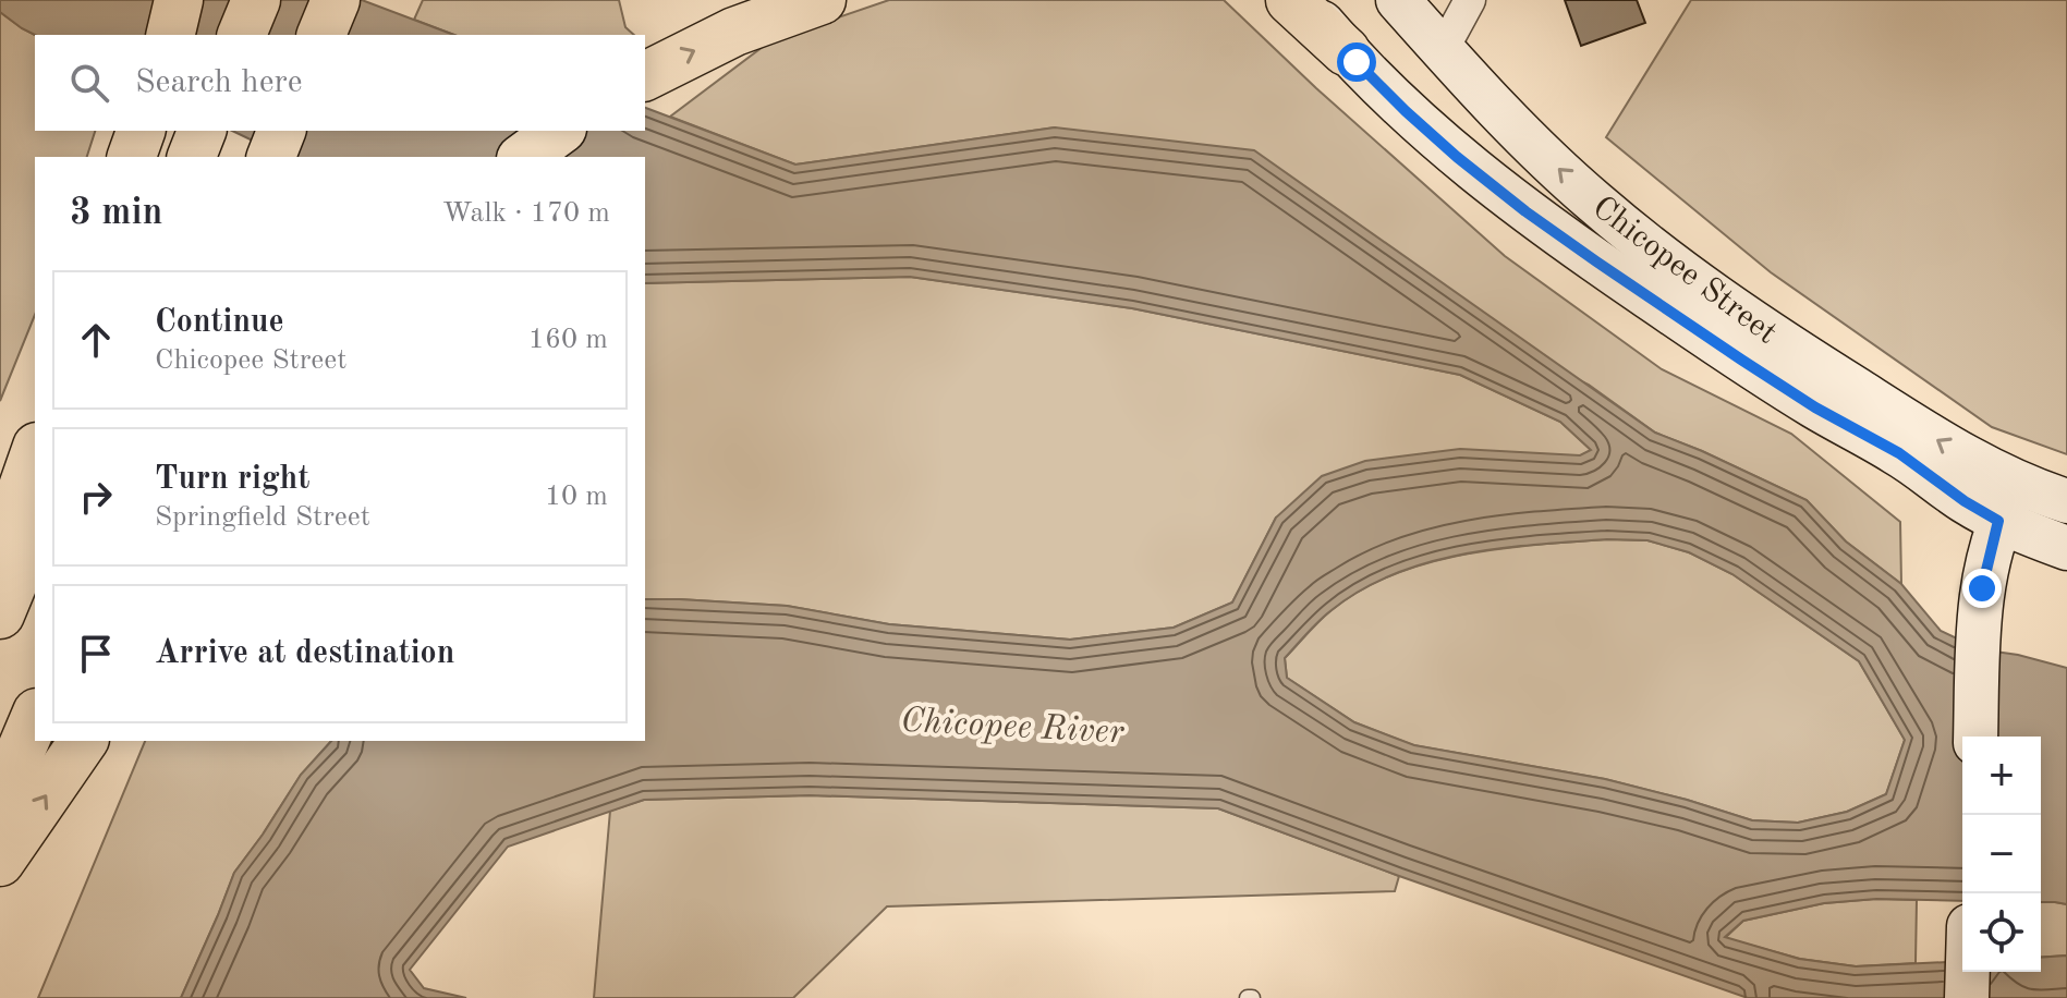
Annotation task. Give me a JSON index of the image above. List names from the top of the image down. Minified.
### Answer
{"streets":{"main road":["Chicopee Street"]},"water":["Chicopee River"],"page":{"search":"Search here","heading":["3 min","Walk · 170 m"],"list":[["Continue","Chicopee Street","160 m"],["Turn right","Springfield Street","10 m"],"Arrive at destination"],"map_buttons":["+","−"]}}
